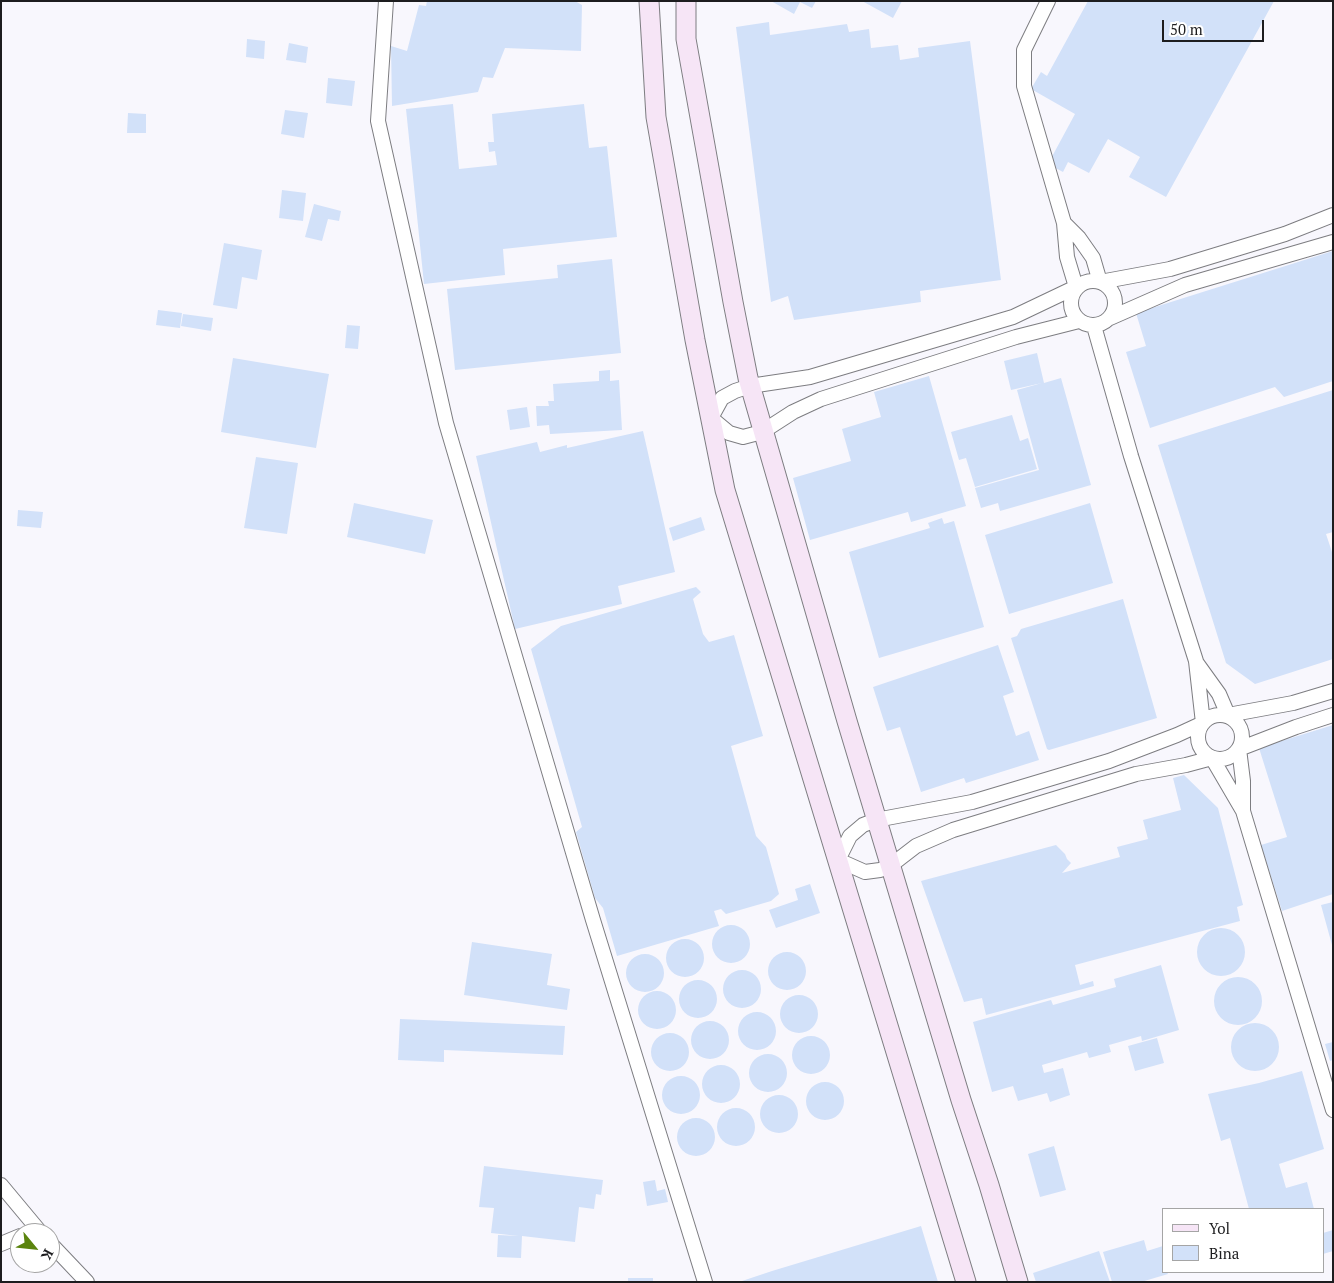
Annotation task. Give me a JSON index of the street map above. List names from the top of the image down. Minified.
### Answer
{"legend":["Yol","Bina"],"scale_bar":"50 m","north":"bottom right"}
